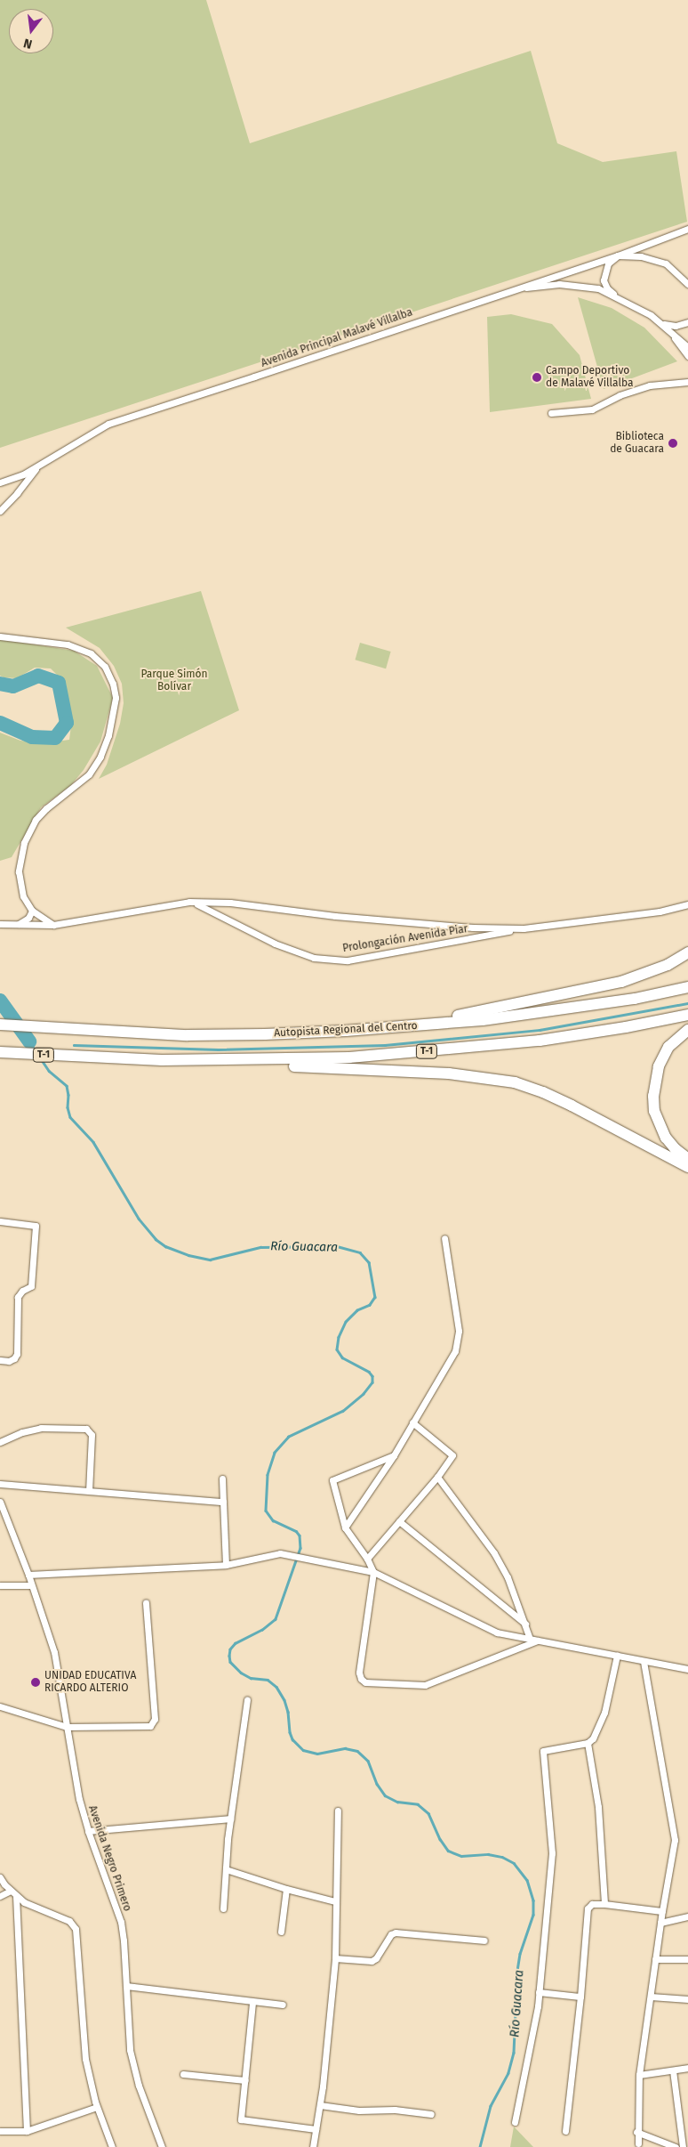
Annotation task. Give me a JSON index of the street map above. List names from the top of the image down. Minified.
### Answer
{"streets":{"highway":["Autopista Regional del Centro","T-1"],"street":["Avenida Principal Malavé Villalba","Prolongación Avenida Piar","Avenida Negro Primero"]},"water":["Río Guacara"],"parks":["Parque Simón Bolívar"],"places":["Campo Deportivo de Malavé Villalba","Biblioteca de Guacara","UNIDAD EDUCATIVA RICARDO ALTERIO"],"north":"bottom"}
